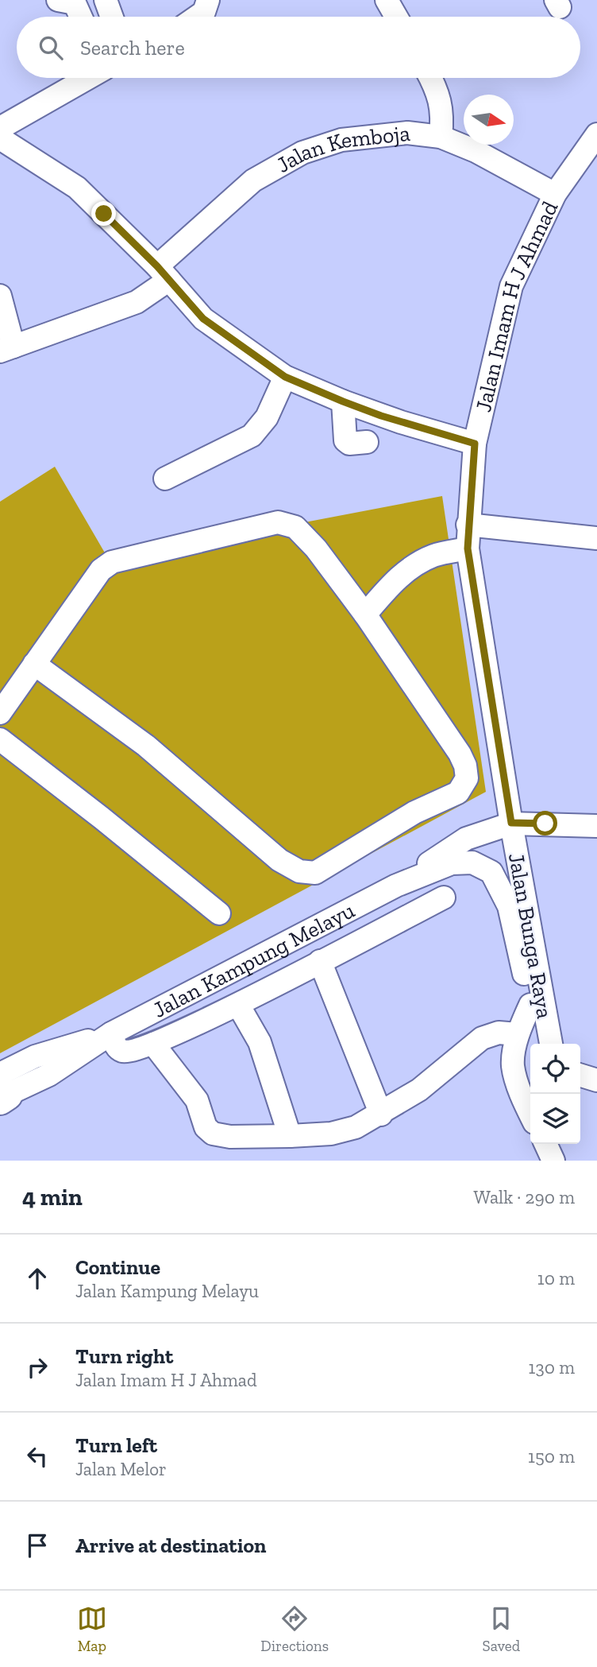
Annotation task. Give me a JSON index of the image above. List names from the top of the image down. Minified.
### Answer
{"streets":{"street":["Jalan Kemboja","Jalan Imam H J Ahmad","Jalan Bunga Raya","Jalan Kampung Melayu"]},"crossings":[["Jalan Kemboja","Jalan Imam H J Ahmad"],["Jalan Imam H J Ahmad","Jalan Bunga Raya"]],"north":"right","page":{"search":"Search here","heading":["4 min","Walk · 290 m"],"list":[["Continue","Jalan Kampung Melayu","10 m"],["Turn right","Jalan Imam H J Ahmad","130 m"],["Turn left","Jalan Melor","150 m"],"Arrive at destination"],"nav":["Map","Directions","Saved"]}}
